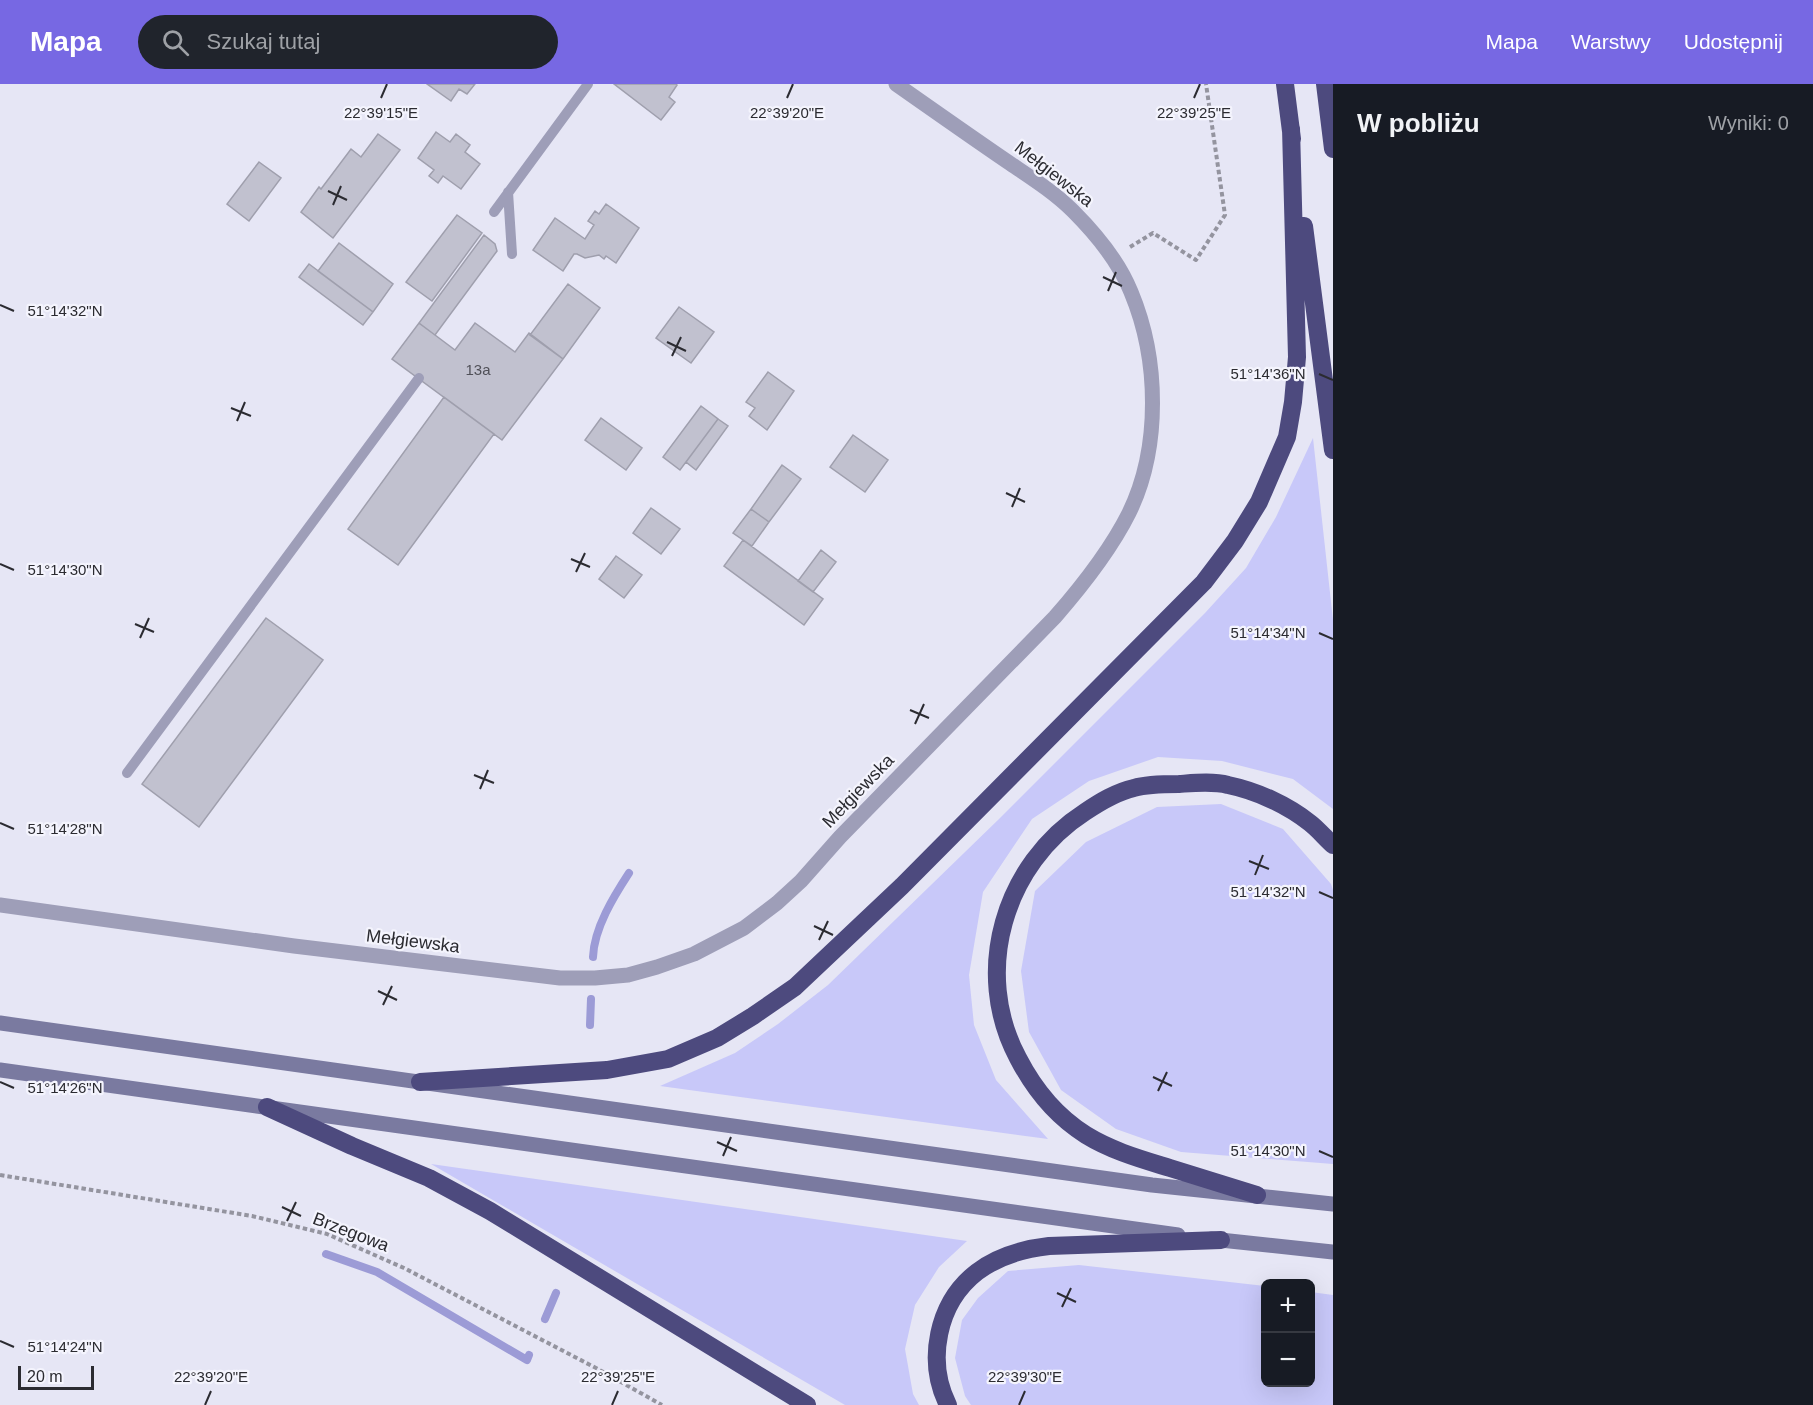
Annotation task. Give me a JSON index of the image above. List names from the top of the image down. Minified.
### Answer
{"streets":{"street":["Mełgiewska"],"path":["Brzegowa"]},"house_numbers":["13a"],"scale_bar":"20 m","page":{"header":"Mapa","search":"Szukaj tutaj","nav":["Mapa","Warstwy","Udostępnij"],"heading":["W pobliżu","Wyniki: 0"],"map_buttons":["+","−"],"scale":"20 m"},"coordinates":["22°39'15\"E","22°39'20\"E","22°39'25\"E","51°14'32\"N","51°14'36\"N","51°14'30\"N","51°14'34\"N","51°14'28\"N","51°14'26\"N","51°14'24\"N","22°39'30\"E"]}
